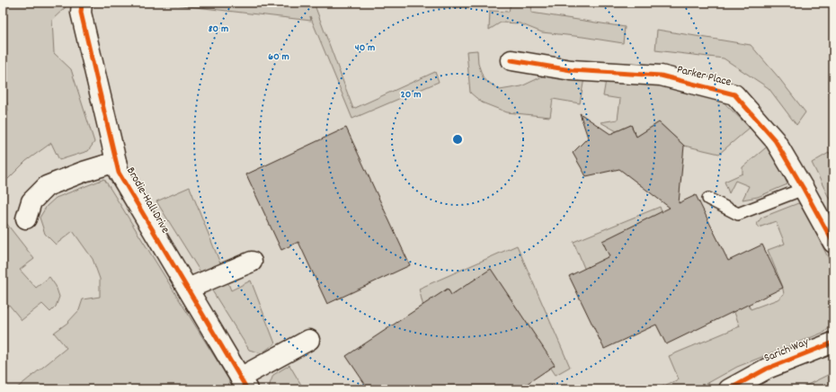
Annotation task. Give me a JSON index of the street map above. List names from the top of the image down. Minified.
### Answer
{"streets":{"street":["Parker Place","Brodie-Hall Drive","Sarich Way"]},"rings":["80 m","40 m","60 m","20 m"]}
